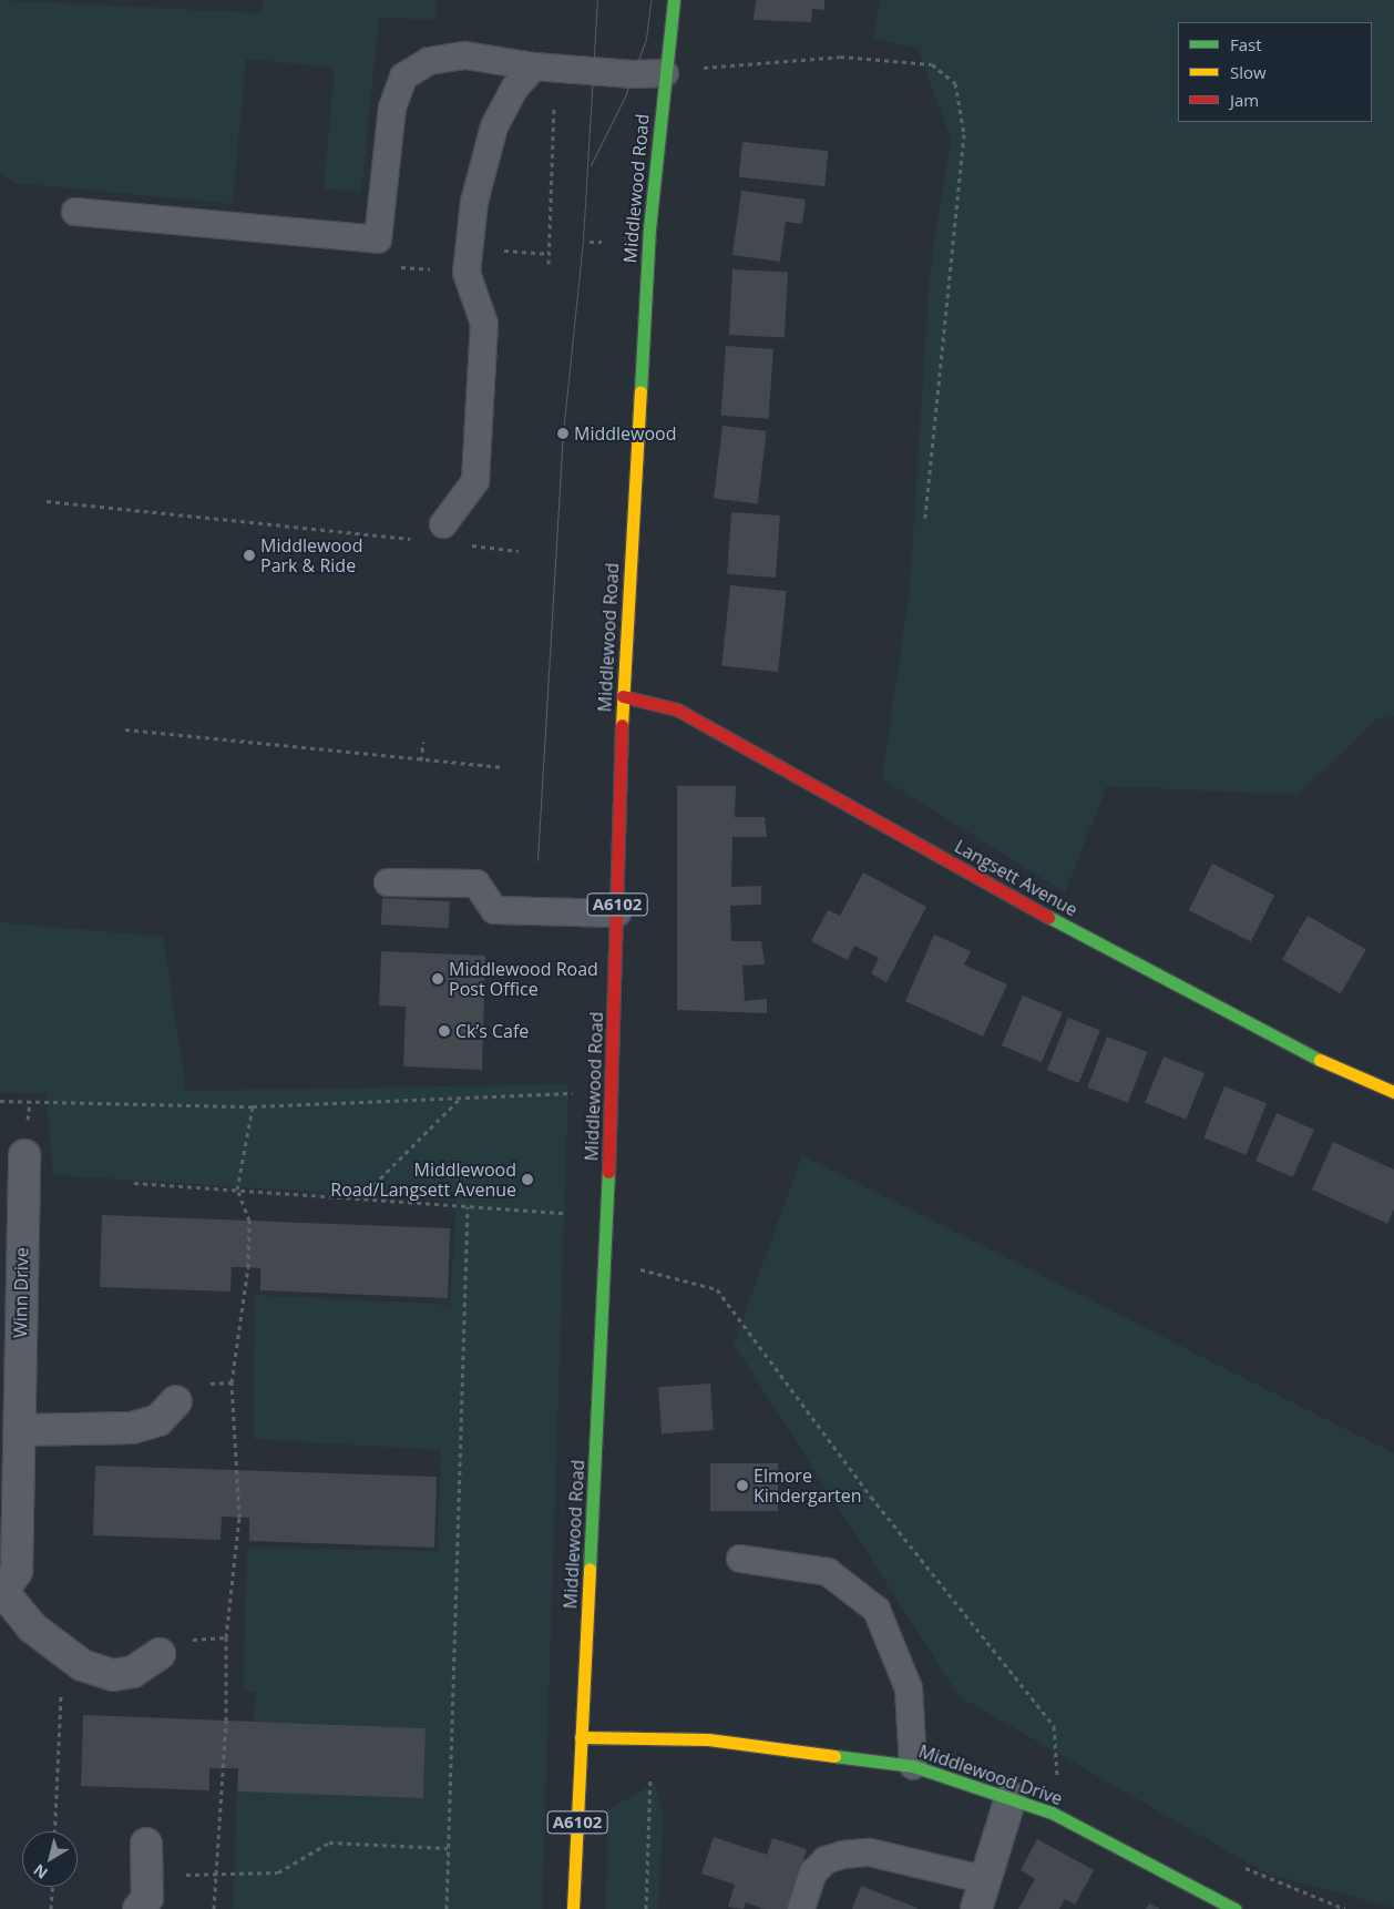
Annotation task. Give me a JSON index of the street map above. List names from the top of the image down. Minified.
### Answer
{"streets":{"main road":["Middlewood Road","Langsett Avenue","A6102","Middlewood Drive"],"street":["Winn Drive"]},"crossings":[["Middlewood Road","Langsett Avenue"],["Middlewood Road","Middlewood Drive"]],"places":["Middlewood","Middlewood Park & Ride","Middlewood Road Post Office","Ck’s Cafe","Middlewood Road/Langsett Avenue","Elmore Kindergarten"],"legend":["Fast","Slow","Jam"],"north":"bottom left"}
